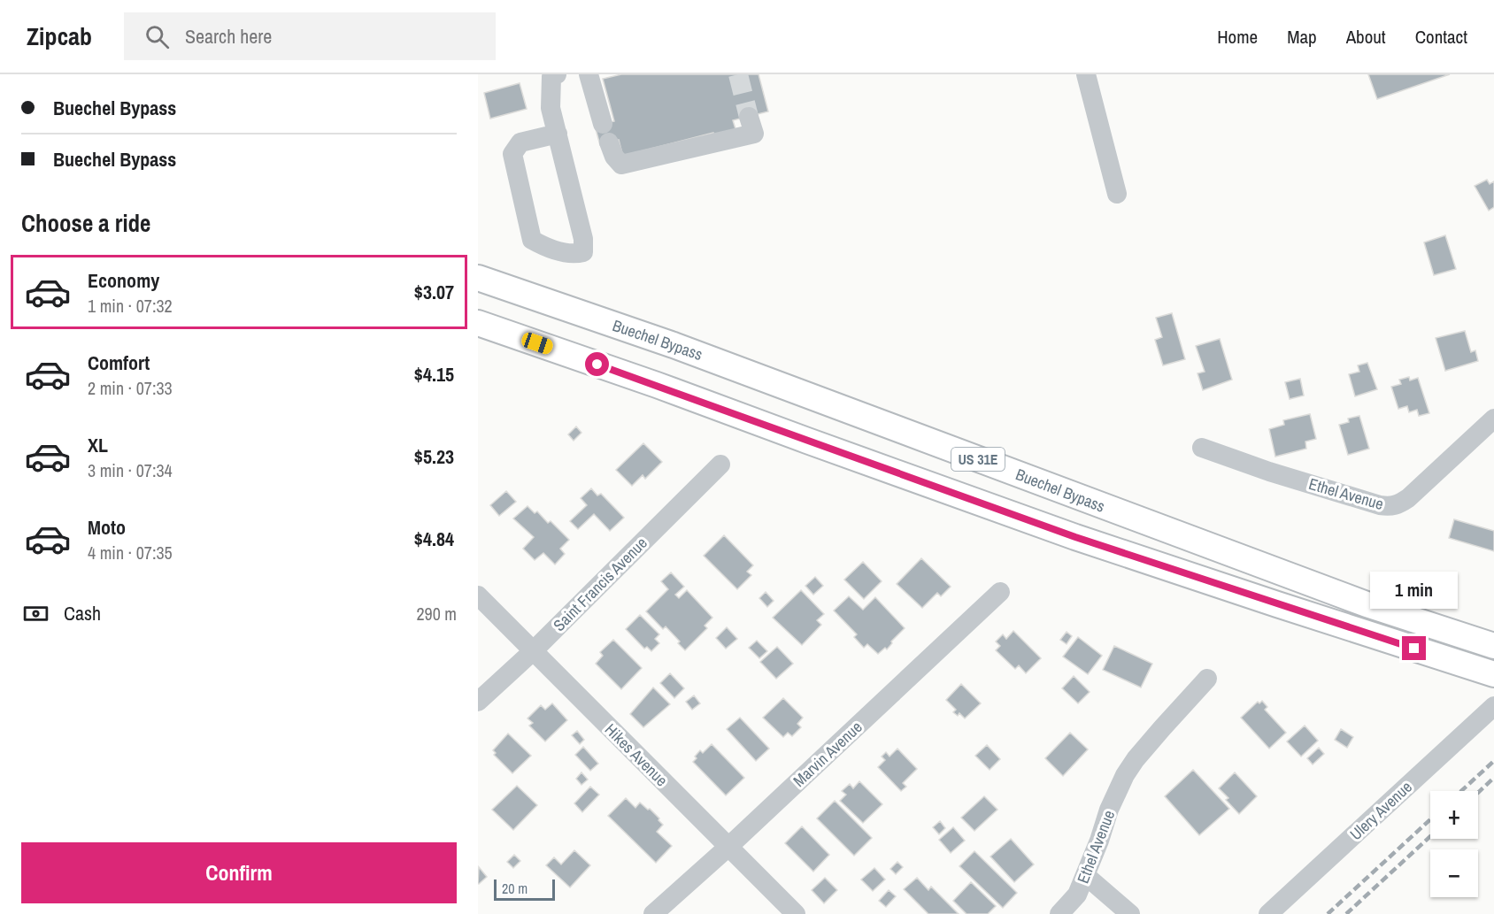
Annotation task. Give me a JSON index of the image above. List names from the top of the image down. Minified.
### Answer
{"streets":{"main road":["Buechel Bypass","US 31E"],"street":["Ethel Avenue","Saint Francis Avenue","Marvin Avenue","Hikes Avenue","Ulery Avenue"]},"crossings":[["Saint Francis Avenue","Hikes Avenue"],["Marvin Avenue","Hikes Avenue"]],"scale_bar":"20 m","page":{"header":"Zipcab","search":"Search here","nav":["Home","Map","About","Contact"],"banner":["Buechel Bypass","Buechel Bypass"],"heading":"Choose a ride","list":[{"name":"Economy","note":"1 min · 07:32","value":"$3.07"},{"name":"Comfort","note":"2 min · 07:33","value":"$4.15"},{"name":"XL","note":"3 min · 07:34","value":"$5.23"},{"name":"Moto","note":"4 min · 07:35","value":"$4.84"}],"bubble":"1 min","pay":["Cash","290 m"],"map_buttons":["+","−"],"buttons":"Confirm","scale":"20 m"}}
